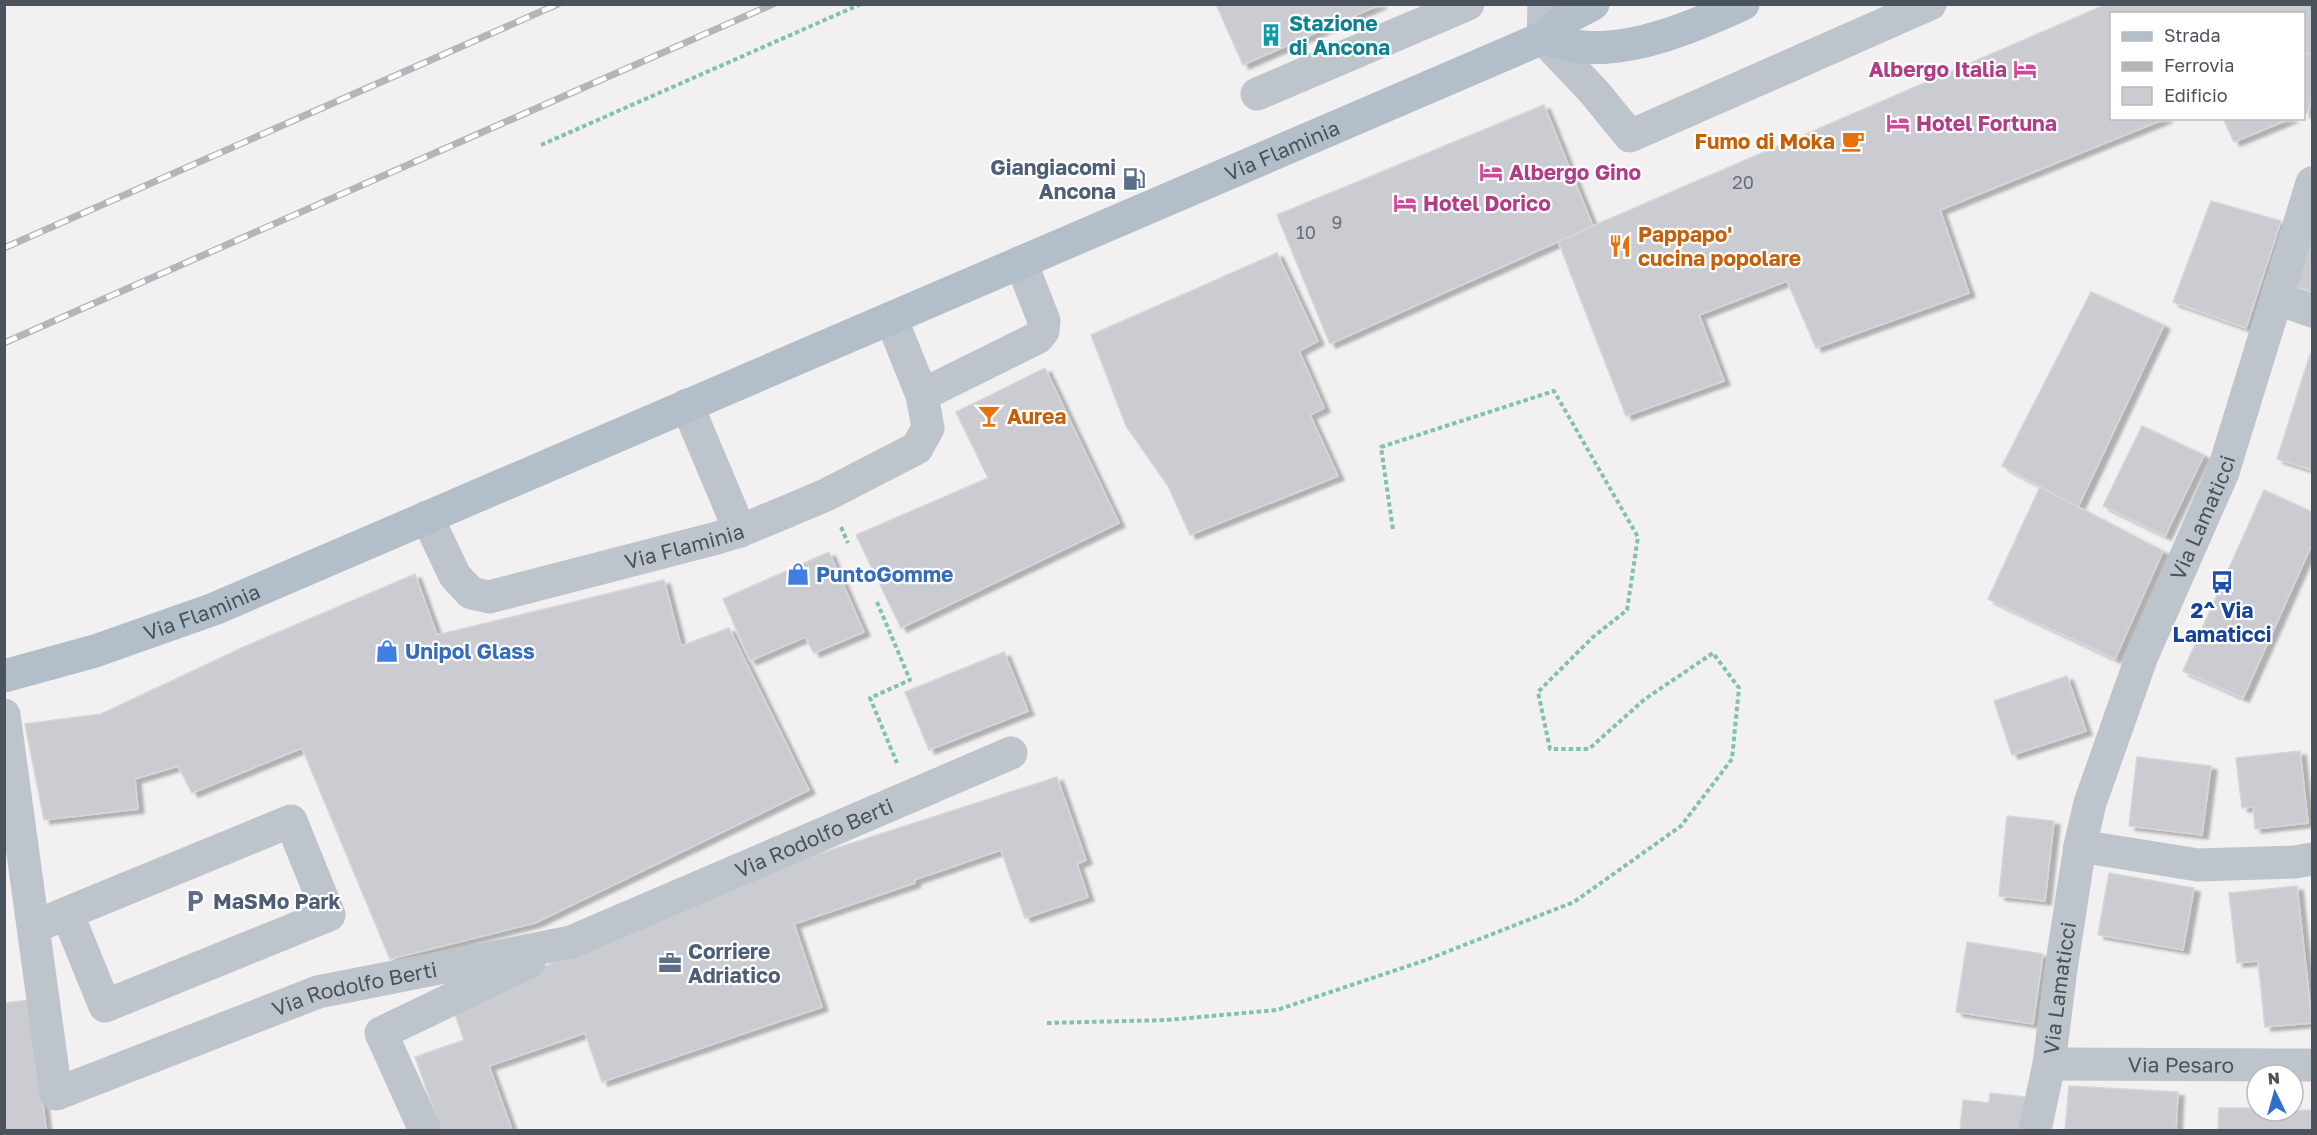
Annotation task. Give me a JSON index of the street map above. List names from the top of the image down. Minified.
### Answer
{"streets":{"main road":["Via Flaminia"],"street":["Via Lamaticci","Via Rodolfo Berti","Via Pesaro"]},"crossings":[["Via Lamaticci","Via Pesaro"]],"places":{"building":["Stazione di Ancona"],"hotel":["Albergo Italia","Hotel Fortuna","Albergo Gino","Hotel Dorico"],"cafe":["Fumo di Moka"],"fuel station":["Giangiacomi Ancona"],"restaurant":["Pappapo' cucina popolare"],"bar":["Aurea"],"shop":["PuntoGomme","Unipol Glass"],"bus stop":["2^ Via Lamaticci"],"parking":["MaSMo Park"],"office":["Corriere Adriatico"]},"house_numbers":["20","9","10"],"legend":["Strada","Ferrovia","Edificio"],"north":"top"}
